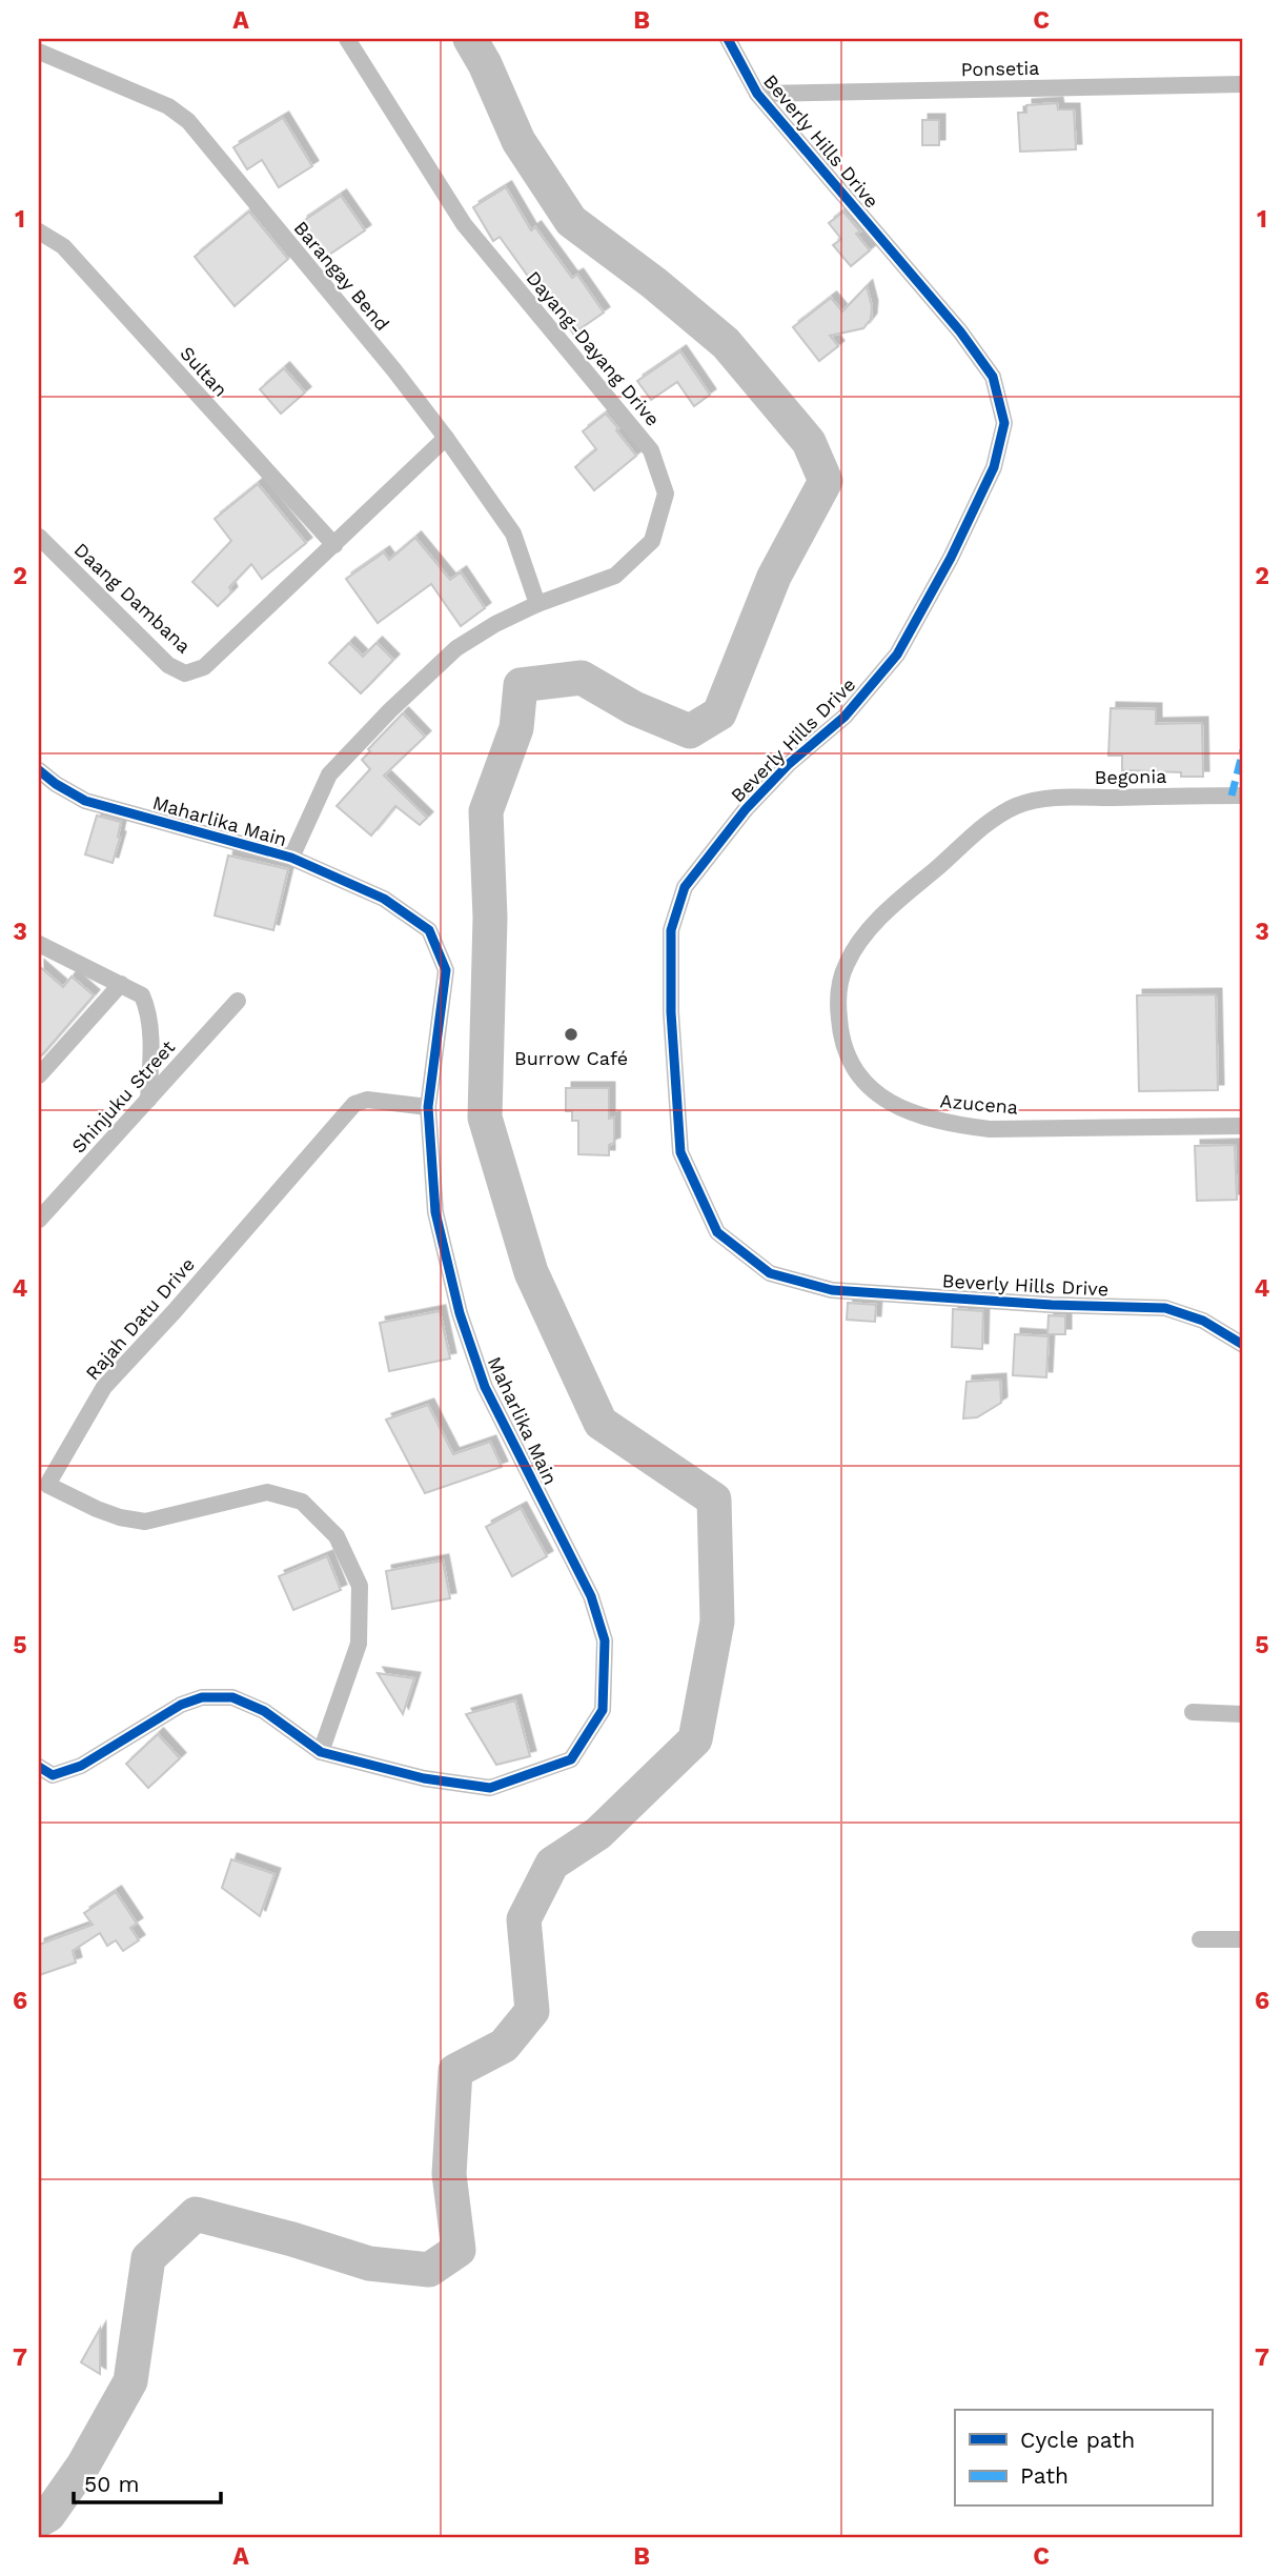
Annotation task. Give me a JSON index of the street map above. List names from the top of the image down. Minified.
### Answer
{"streets":{"street":["Ponsetia","Beverly Hills Drive","Barangay Bend","Dayang-Dayang Drive","Sultan","Daang Dambana","Begonia","Maharlika Main","Shinjuku Street","Azucena","Rajah Datu Drive"]},"crossings":[["Ponsetia","Beverly Hills Drive"],["Barangay Bend","Dayang-Dayang Drive"],["Dayang-Dayang Drive","Maharlika Main"],["Sultan","Daang Dambana"],["Begonia","Azucena"],["Maharlika Main","Rajah Datu Drive"]],"places":["Burrow Café"],"legend":["Cycle path","Path"],"scale_bar":"50 m","grid":{"columns":["A","B","C"],"rows":["1","2","3","4","5","6","7"]}}
